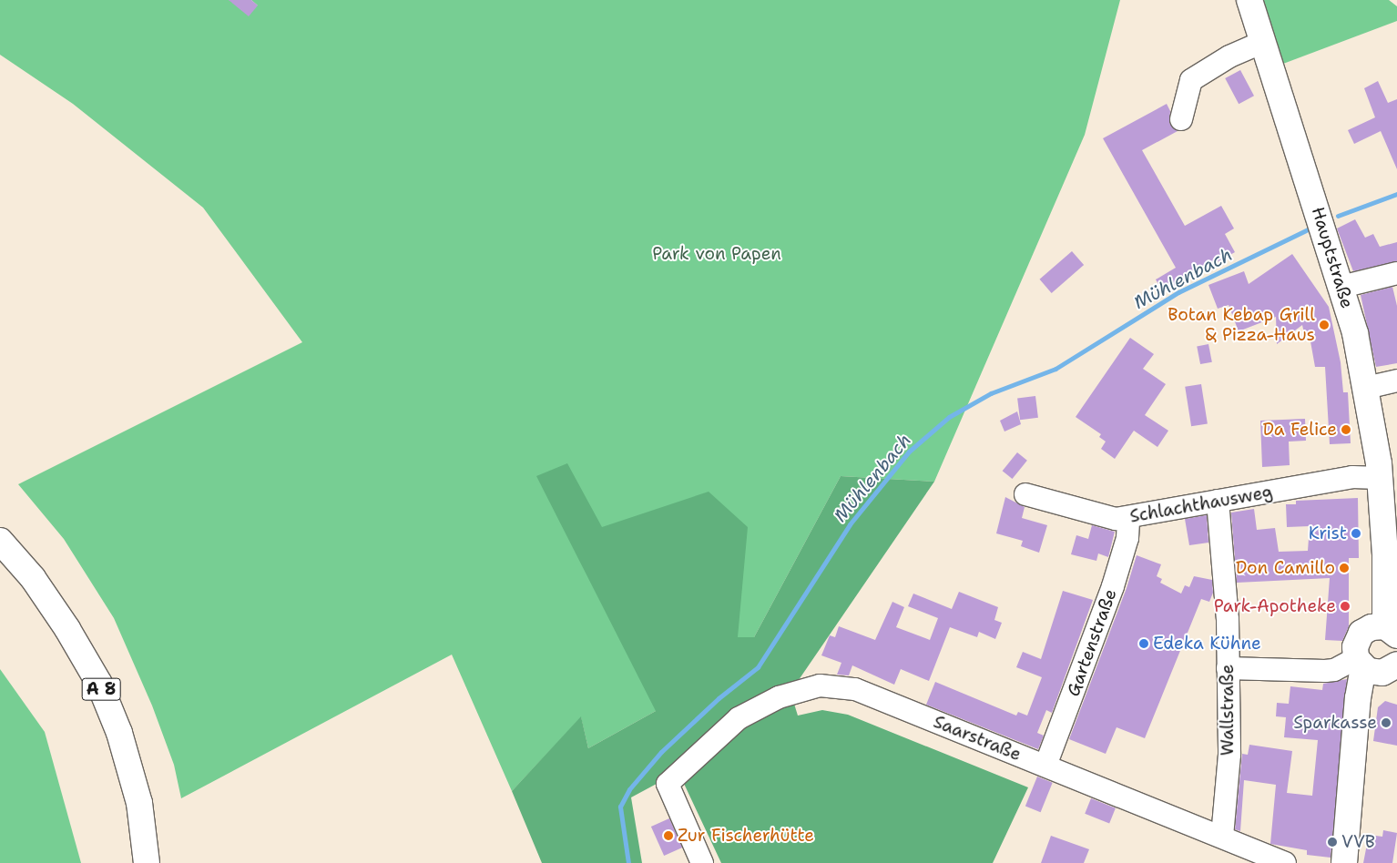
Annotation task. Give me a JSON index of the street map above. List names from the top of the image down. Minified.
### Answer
{"streets":{"main road":["Hauptstraße","A 8"],"street":["Schlachthausweg","Gartenstraße","Wallstraße","Saarstraße"]},"crossings":[["Hauptstraße","Schlachthausweg"],["Schlachthausweg","Gartenstraße"],["Schlachthausweg","Wallstraße"],["Gartenstraße","Saarstraße"],["Wallstraße","Saarstraße"]],"water":["Mühlenbach"],"parks":["Park von Papen"],"places":["Botan Kebap Grill & Pizza-Haus","Da Felice","Krist","Don Camillo","Park-Apotheke","Edeka Kühne","Sparkasse","Zur Fischerhütte","VVB"]}
